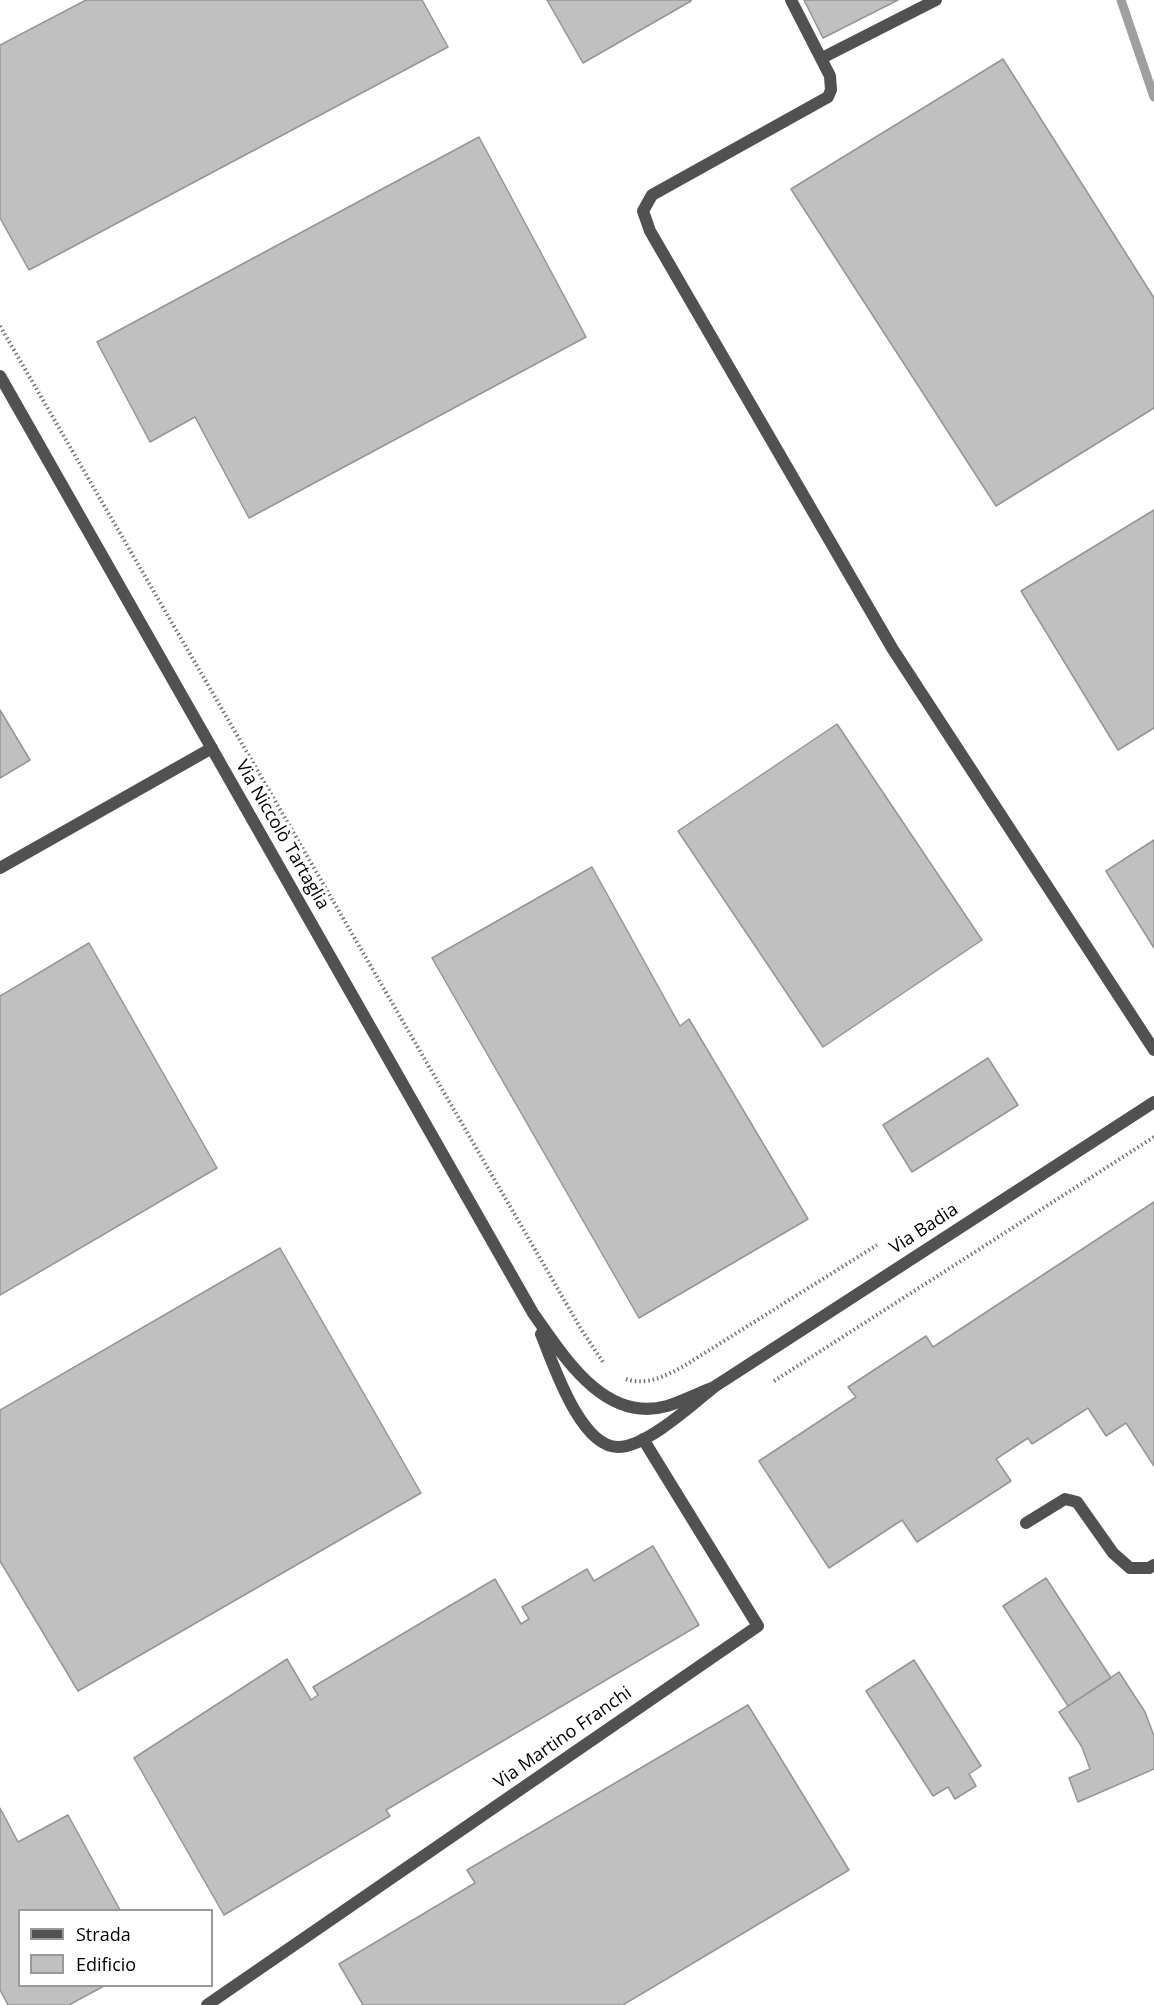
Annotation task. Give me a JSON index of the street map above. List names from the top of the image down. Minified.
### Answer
{"streets":{"street":["Via Niccolò Tartaglia","Via Badia","Via Martino Franchi"]},"crossings":[["Via Niccolò Tartaglia","Via Badia"],["Via Badia","Via Martino Franchi"]],"legend":["Strada","Edificio"]}
